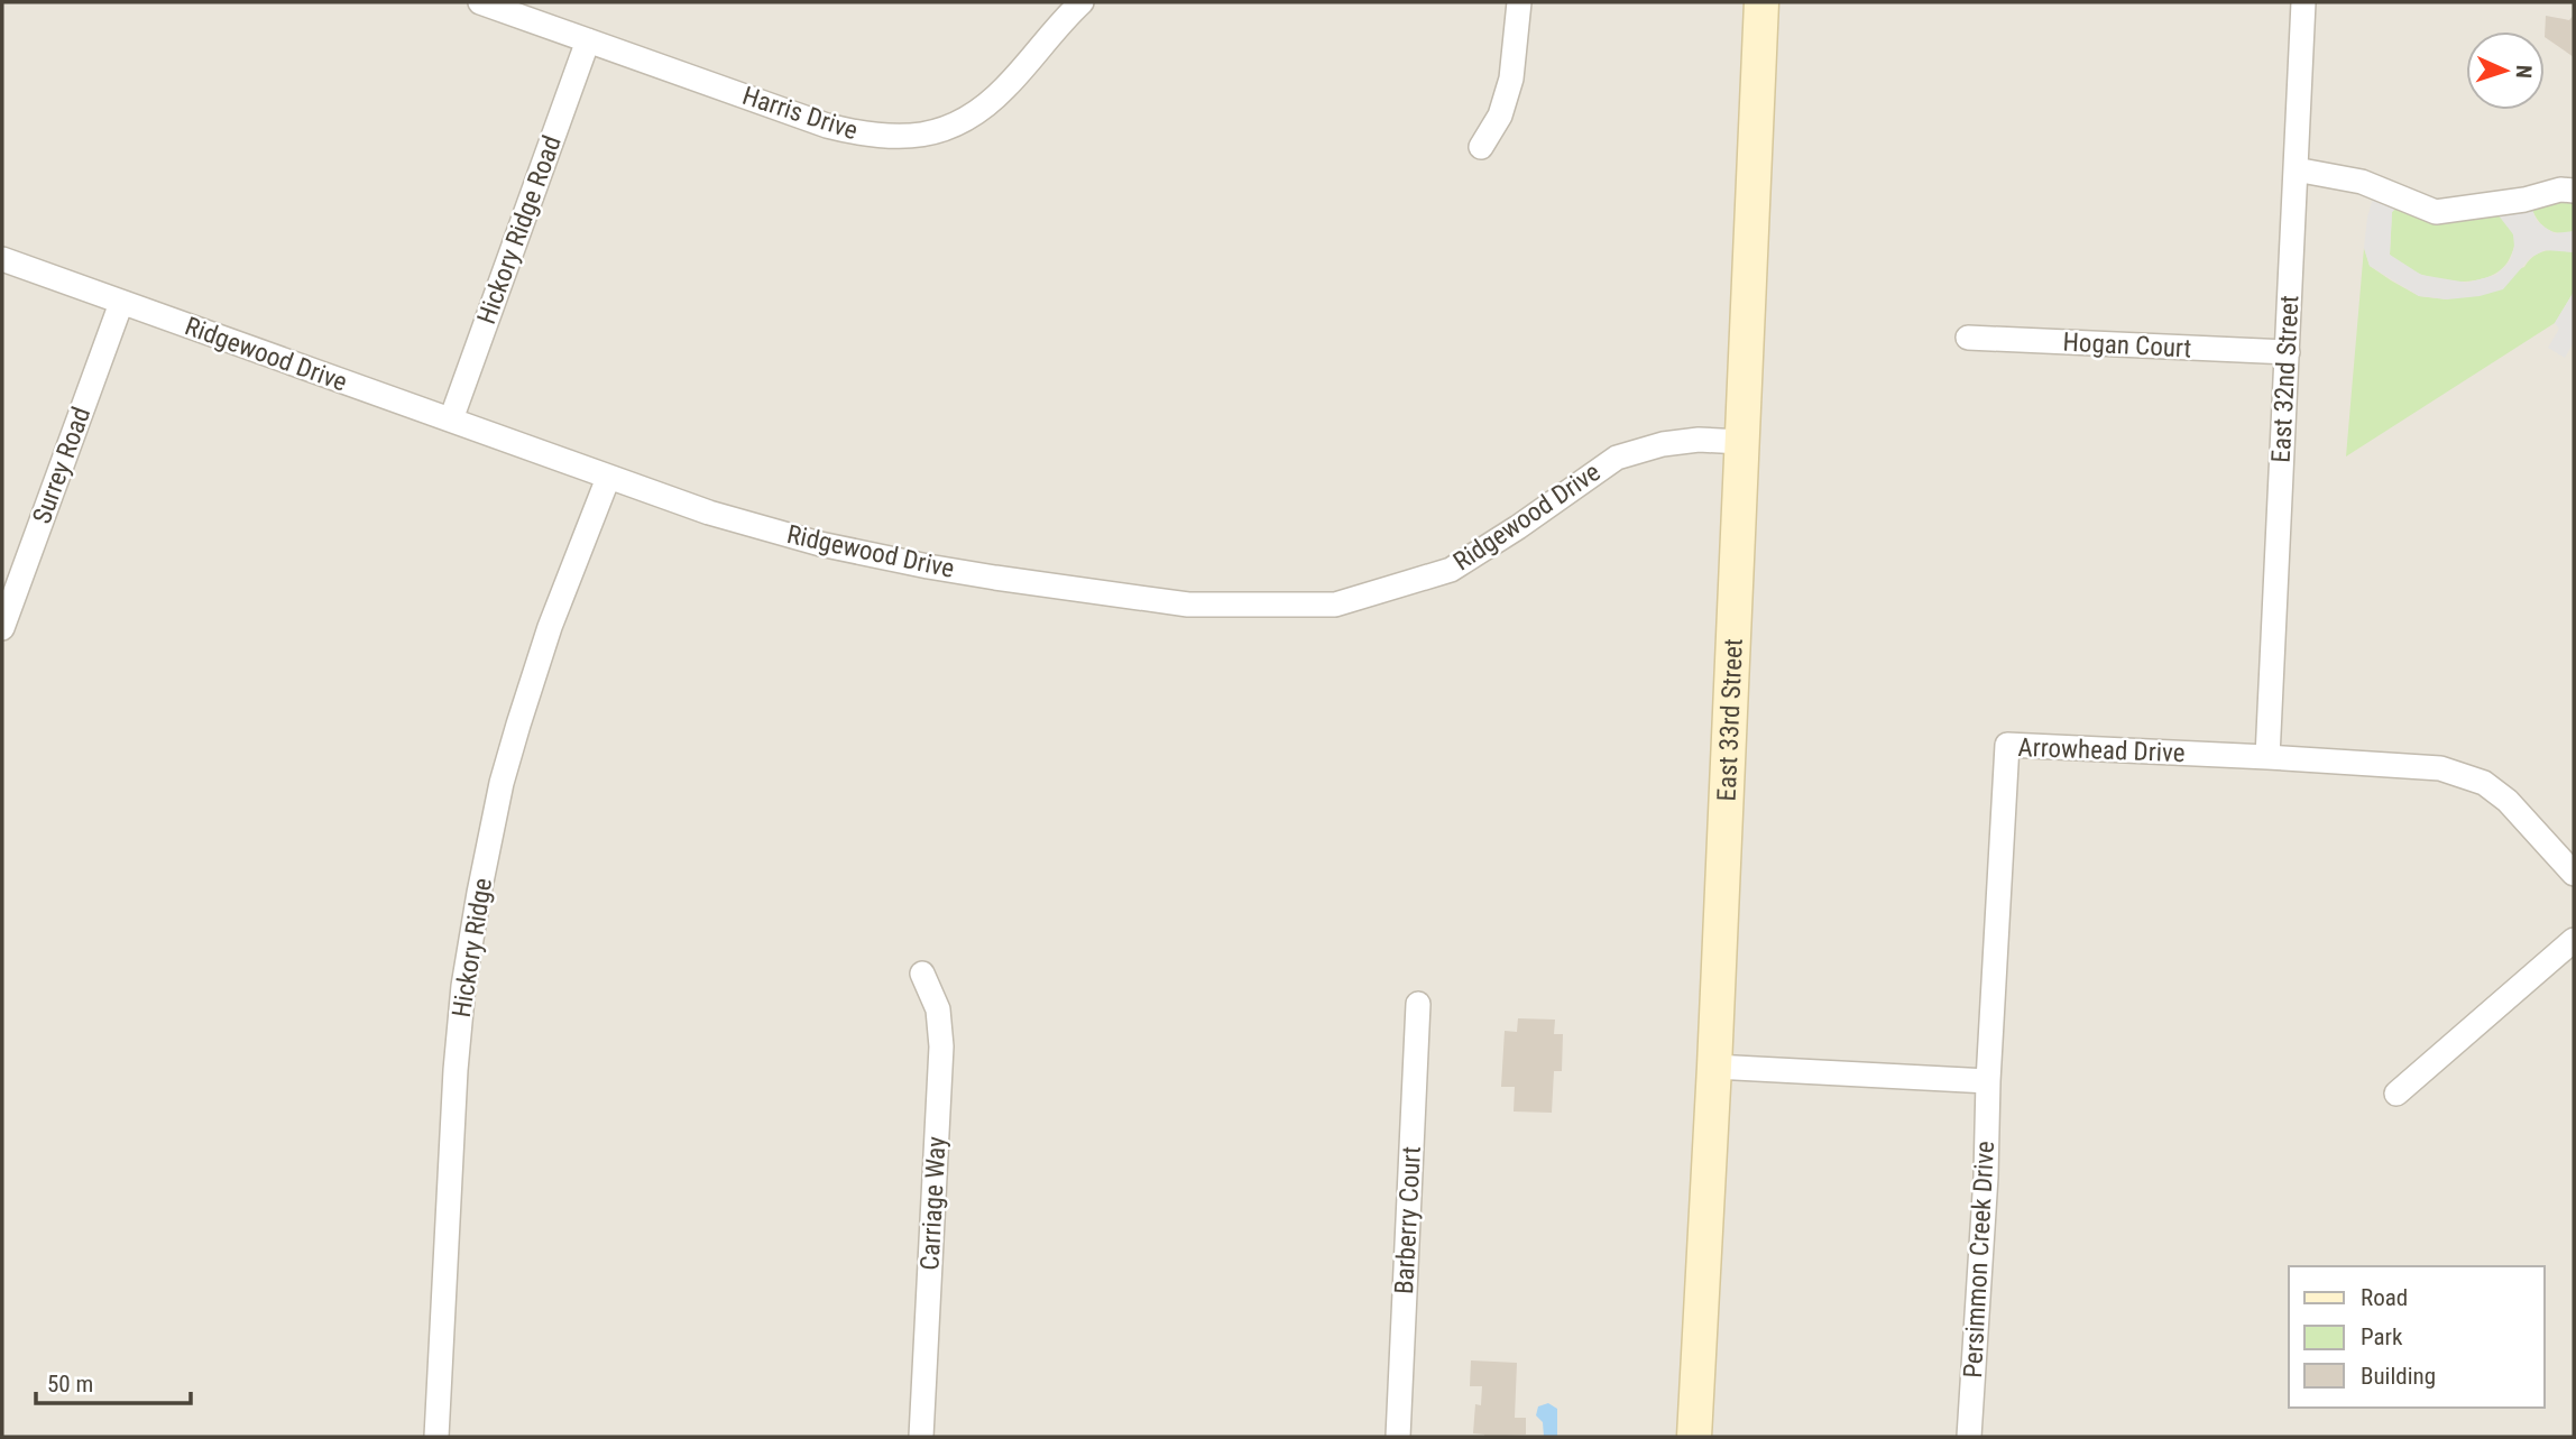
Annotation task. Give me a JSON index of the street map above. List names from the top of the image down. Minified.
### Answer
{"streets":{"street":["Harris Drive","Hickory Ridge Road","Hogan Court","Ridgewood Drive","East 32nd Street","Surrey Road","East 33rd Street","Arrowhead Drive","Hickory Ridge","Carriage Way","Barberry Court","Persimmon Creek Drive"]},"crossings":[["Harris Drive","Hickory Ridge Road"],["Hickory Ridge Road","Ridgewood Drive"],["Hogan Court","East 32nd Street"],["Ridgewood Drive","Surrey Road"],["Ridgewood Drive","East 33rd Street"],["Ridgewood Drive","Hickory Ridge"],["East 32nd Street","Arrowhead Drive"],["Arrowhead Drive","Persimmon Creek Drive"]],"legend":["Road","Park","Building"],"scale_bar":"50 m","north":"right"}
